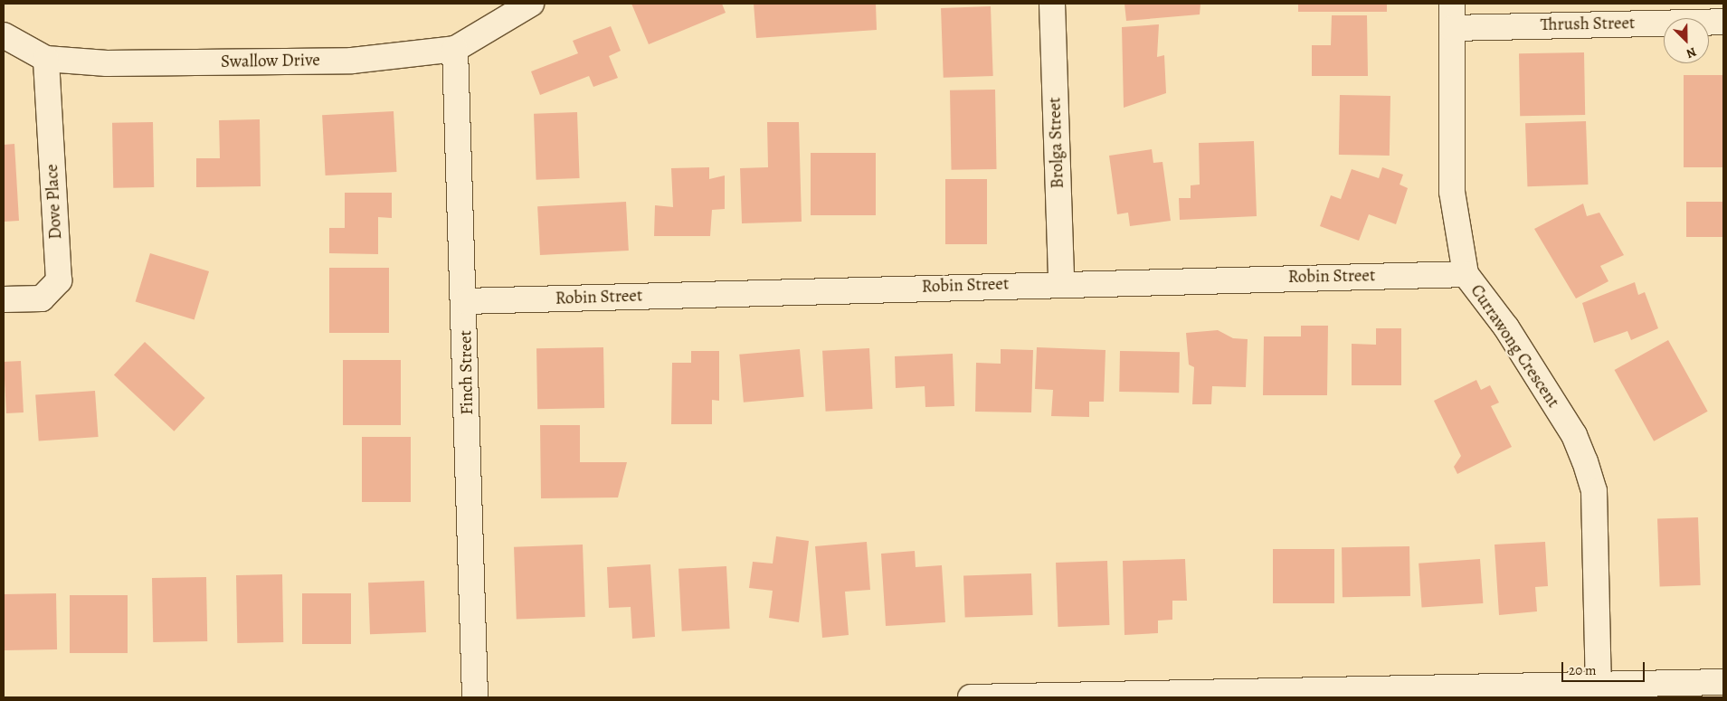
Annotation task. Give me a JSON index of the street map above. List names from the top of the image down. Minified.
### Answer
{"streets":{"street":["Thrush Street","Swallow Drive","Brolga Street","Dove Place","Robin Street","Currawong Crescent","Finch Street"]},"crossings":[["Thrush Street","Currawong Crescent"],["Swallow Drive","Dove Place"],["Swallow Drive","Finch Street"],["Brolga Street","Robin Street"],["Robin Street","Currawong Crescent"],["Robin Street","Finch Street"]],"scale_bar":"20 m","north":"bottom right"}
